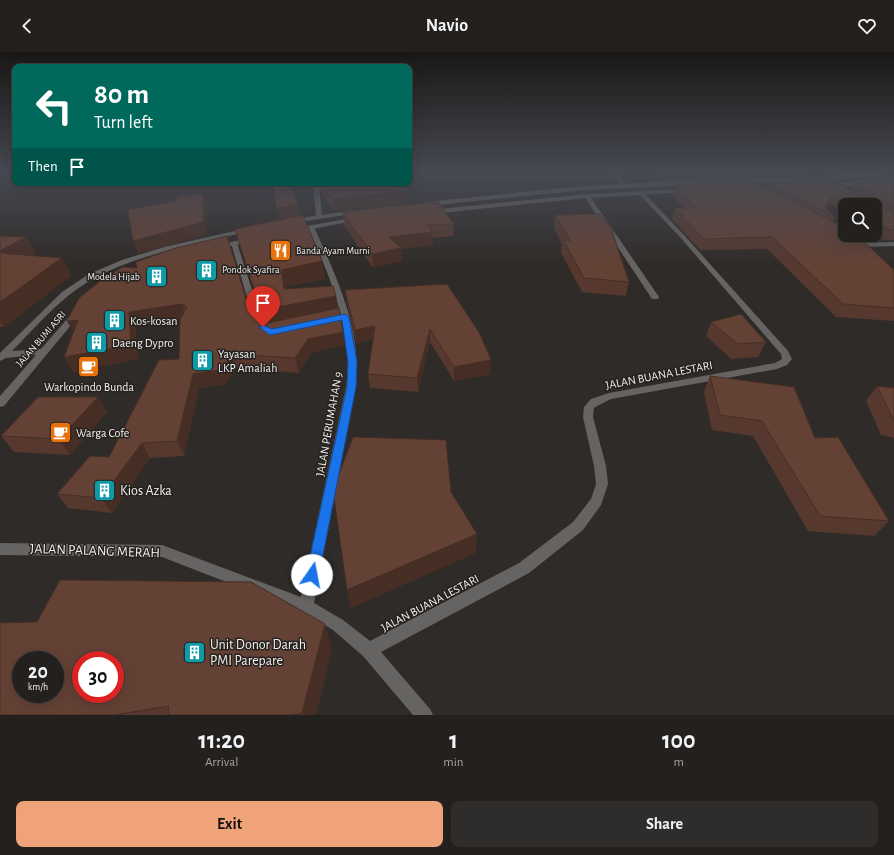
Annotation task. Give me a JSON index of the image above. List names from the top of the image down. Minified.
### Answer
{"streets":{"street":["JALAN BUMI ASRI","JALAN BUANA LESTARI","JALAN PERUMAHAN 9","JALAN PALANG MERAH"]},"crossings":[["JALAN BUANA LESTARI","JALAN PALANG MERAH"],["JALAN PERUMAHAN 9","JALAN PALANG MERAH"]],"places":{"restaurant":["Banda Ayam Murni"],"building":["Pondok Syafira","Modela Hijab","Kos-kosan","Daeng Dypro","Yayasan LKP Amaliah","Kios Azka","Unit Donor Darah PMI Parepare"],"cafe":["Warkopindo Bunda","Warga Cofe"]},"page":{"header":"Navio","turn":["80 m","Turn left"],"then":"Then","speed":"20 km/h","limit":"30","eta":["11:20","Arrival","1","min","100","m"],"buttons":["Exit","Share"]}}
